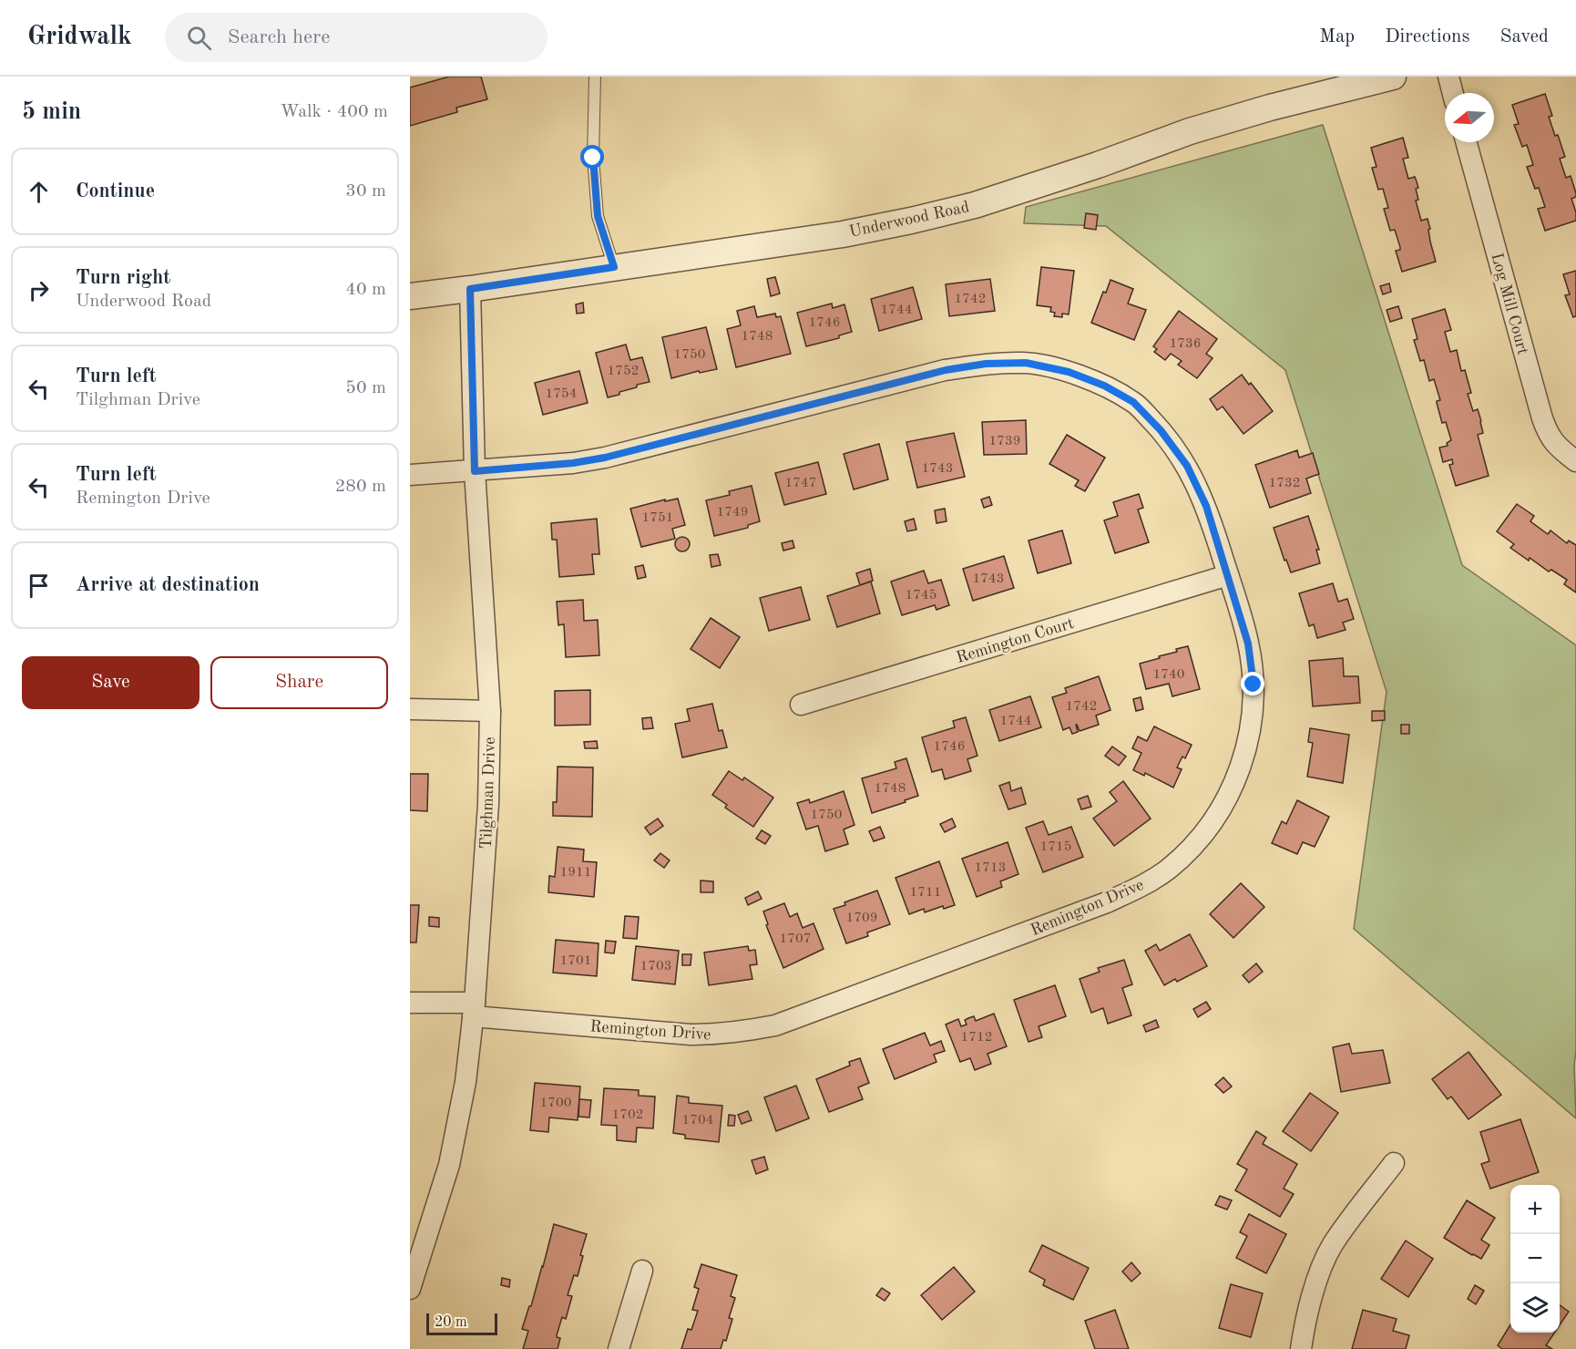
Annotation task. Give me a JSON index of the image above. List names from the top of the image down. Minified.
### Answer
{"streets":{"street":["Underwood Road","Log Mill Court","Remington Court","Tilghman Drive","Remington Drive"]},"crossings":[["Underwood Road","Tilghman Drive"],["Remington Court","Remington Drive"],["Tilghman Drive","Remington Drive"]],"house_numbers":["1742","1744","1746","1748","1736","1750","1752","1754","1739","1743","1747","1732","1749","1751","1743","1745","1740","1742","1744","1746","1748","1750","1715","1713","1911","1711","1709","1707","1701","1703","1712","1700","1702","1704"],"scale_bar":"20 m","north":"left","page":{"header":"Gridwalk","search":"Search here","nav":["Map","Directions","Saved"],"heading":["5 min","Walk · 400 m"],"list":[["Continue","30 m"],["Turn right","Underwood Road","40 m"],["Turn left","Tilghman Drive","50 m"],["Turn left","Remington Drive","280 m"],"Arrive at destination"],"buttons":["Save","Share"],"map_buttons":["+","−"],"scale":"20 m"}}
